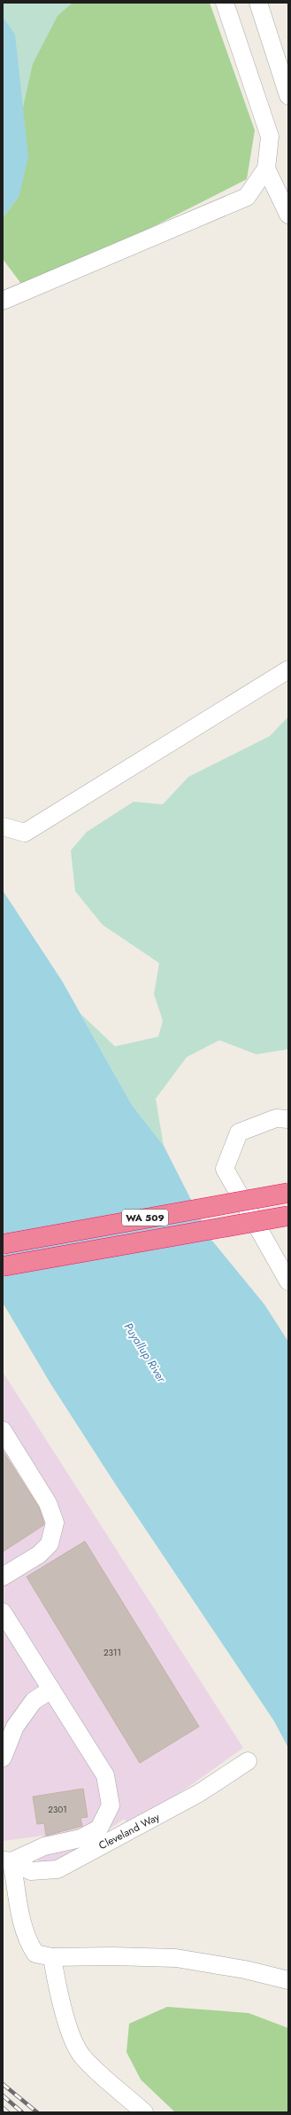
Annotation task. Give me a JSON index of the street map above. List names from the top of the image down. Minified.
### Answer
{"streets":{"highway":["WA 509"],"street":["Cleveland Way"]},"water":["Puyallup River"],"house_numbers":["2311","2301"]}
